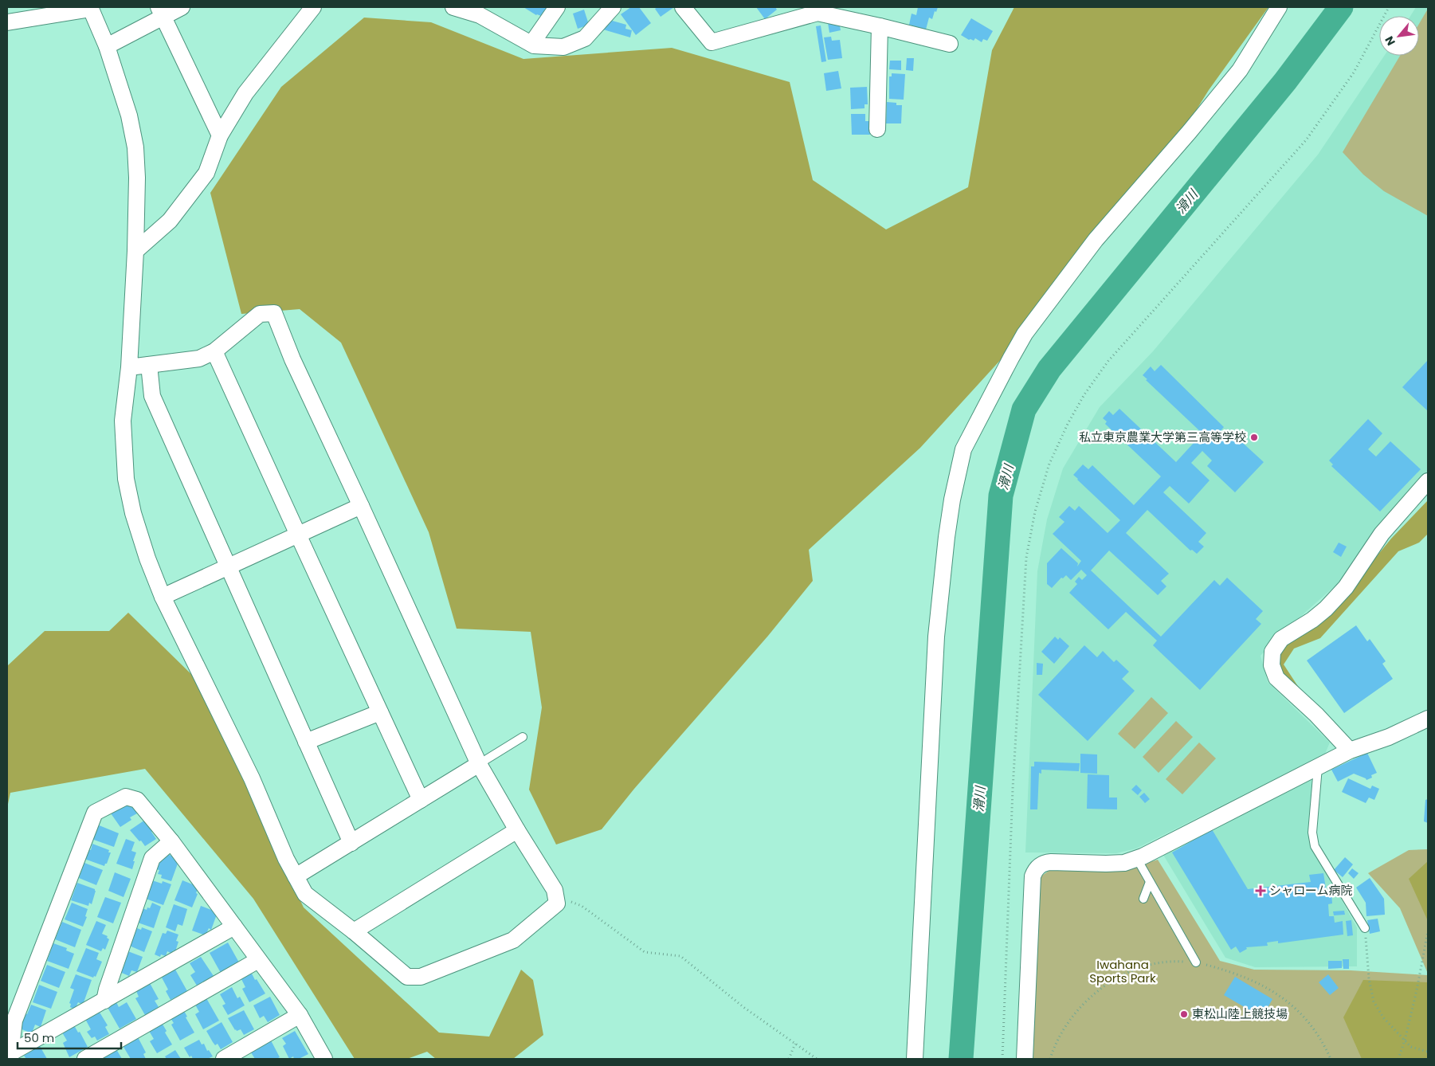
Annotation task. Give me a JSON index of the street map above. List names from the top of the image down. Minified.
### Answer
{"water":["滑川"],"parks":["Iwahana Sports Park"],"places":{"other":["私立東京農業大学第三高等学校","東松山陸上競技場"],"health":["シャローム病院"]},"scale_bar":"50 m","north":"bottom left"}
